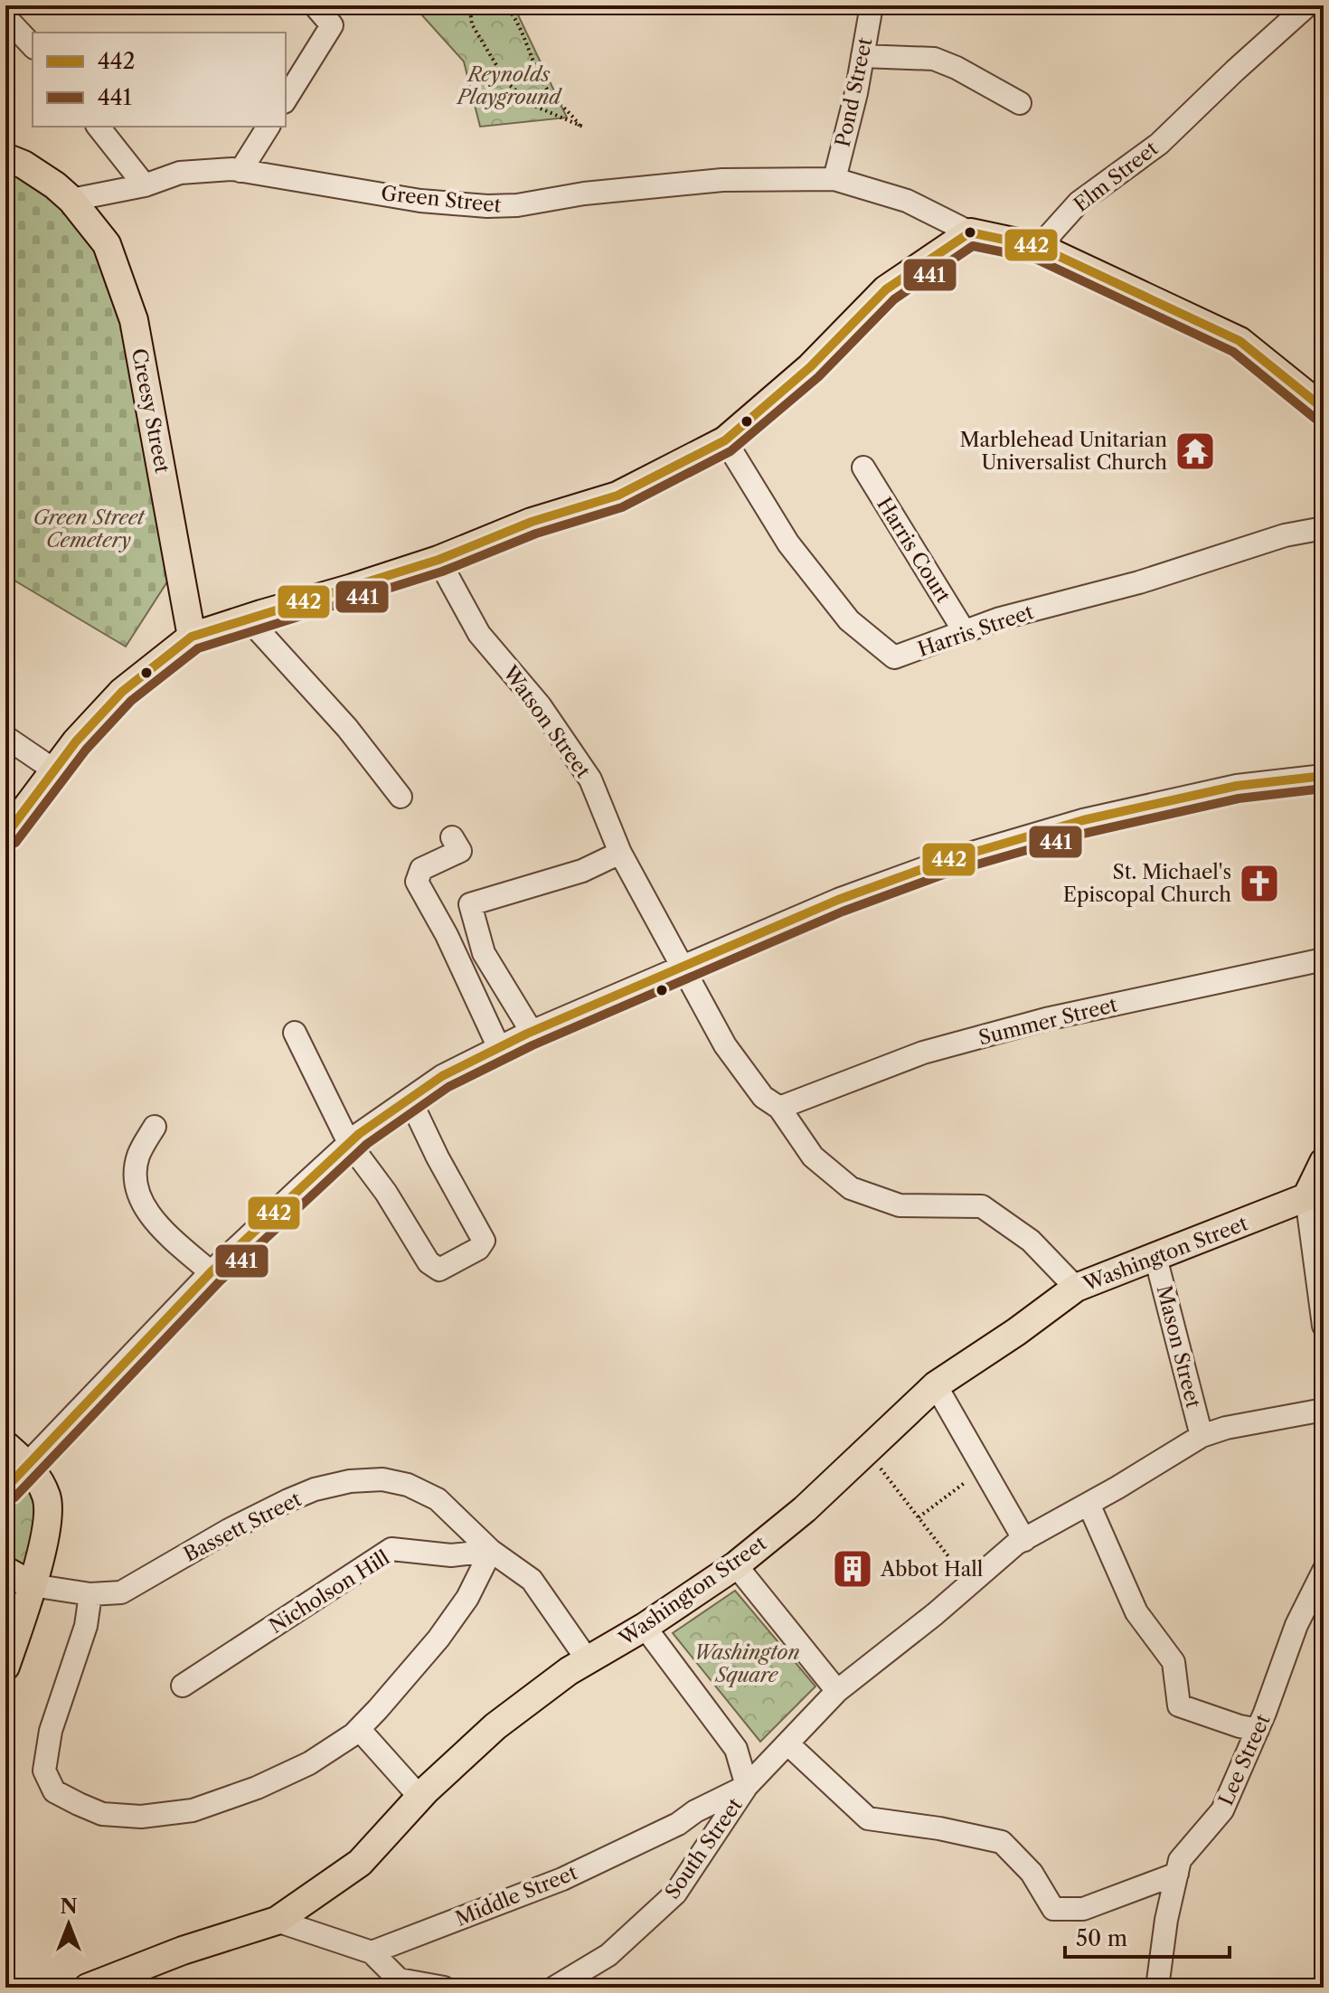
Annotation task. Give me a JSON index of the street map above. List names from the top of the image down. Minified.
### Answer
{"streets":{"main road":["Creesy Street","Washington Street","Bassett Street"],"street":["Pond Street","Elm Street","Green Street","Harris Court","Harris Street","Watson Street","Summer Street","Mason Street","Nicholson Hill","Lee Street","South Street","Middle Street"]},"crossings":[["Pond Street","Green Street"],["Green Street","Creesy Street"],["Harris Court","Harris Street"],["Watson Street","Summer Street"],["Watson Street","Washington Street"],["Washington Street","Mason Street"],["Washington Street","Bassett Street"],["Bassett Street","Nicholson Hill"],["South Street","Middle Street"]],"parks":["Reynolds Playground","Green Street Cemetery","Washington Square"],"places":{"temple":["Marblehead Unitarian Universalist Church"],"church":["St. Michael's Episcopal Church"],"building":["Abbot Hall"]},"lines":["transit line 442","transit line 441"],"legend":["442","441"],"scale_bar":"50 m","north":"top"}
